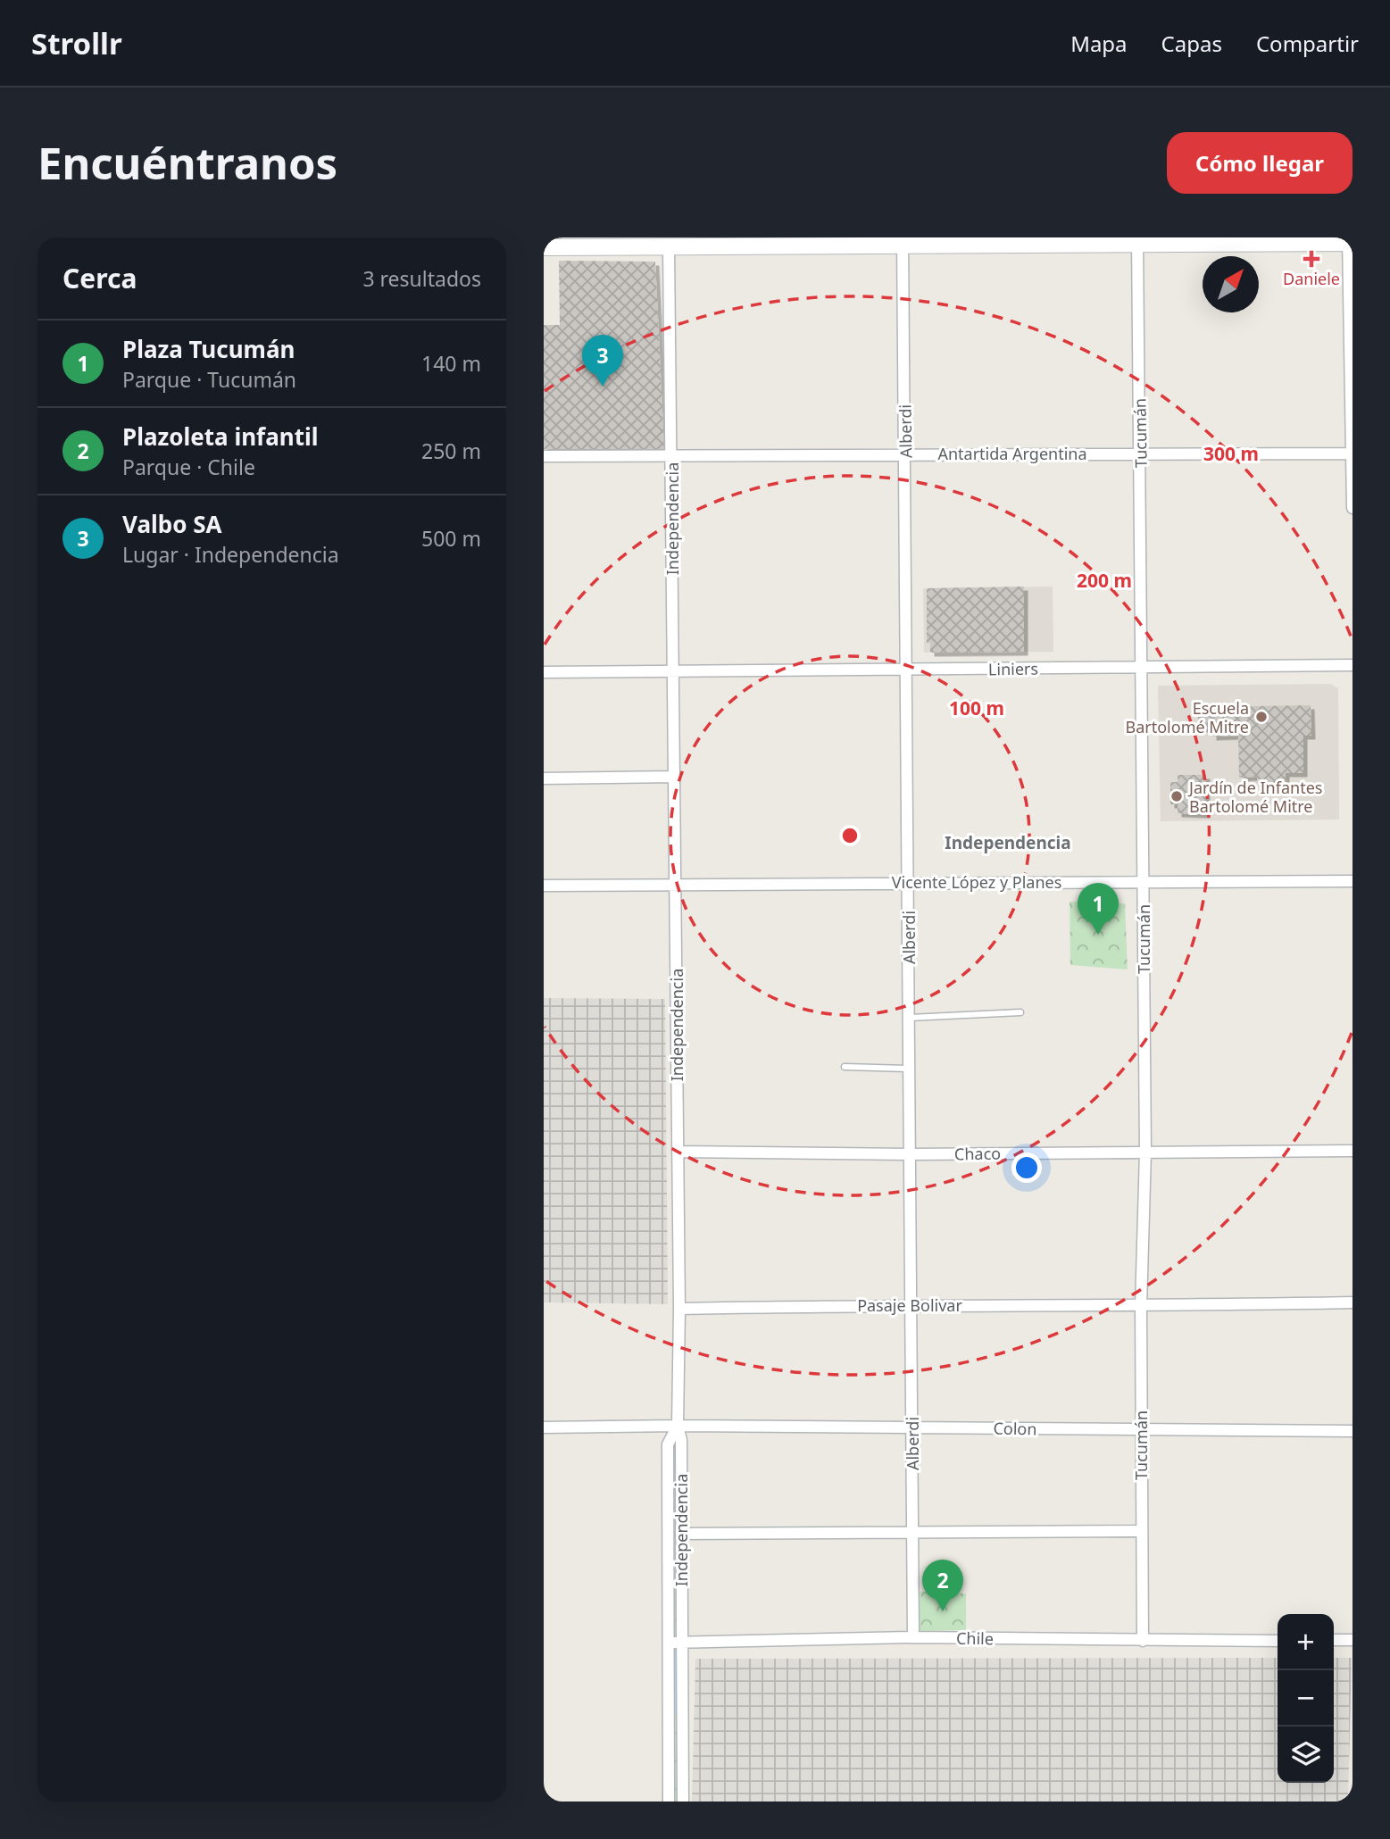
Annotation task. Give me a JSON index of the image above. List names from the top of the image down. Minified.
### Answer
{"streets":{"street":["Alberdi","Tucumán","Antartida Argentina","Independencia","Liniers","Vicente López y Planes","Chaco","Pasaje Bolivar","Colon","Chile"]},"crossings":[["Alberdi","Antartida Argentina"],["Alberdi","Liniers"],["Alberdi","Vicente López y Planes"],["Alberdi","Chaco"],["Alberdi","Pasaje Bolivar"],["Alberdi","Colon"],["Alberdi","Chile"],["Tucumán","Antartida Argentina"],["Tucumán","Liniers"],["Tucumán","Vicente López y Planes"],["Tucumán","Chaco"],["Tucumán","Pasaje Bolivar"],["Tucumán","Colon"],["Tucumán","Chile"],["Antartida Argentina","Independencia"],["Independencia","Liniers"],["Independencia","Vicente López y Planes"],["Independencia","Chaco"],["Independencia","Pasaje Bolivar"],["Independencia","Colon"],["Independencia","Chile"]],"districts":["Independencia"],"places":{"health":["Daniele"],"other":["Escuela Bartolomé Mitre","Jardín de Infantes Bartolomé Mitre"]},"north":"top right","page":{"header":"Strollr","nav":["Mapa","Capas","Compartir"],"buttons":"Cómo llegar","title":"Encuéntranos","heading":["Cerca","3 resultados"],"list":[{"mark":"1","name":"Plaza Tucumán","note":"Parque · Tucumán","value":"140 m"},{"mark":"2","name":"Plazoleta infantil","note":"Parque · Chile","value":"250 m"},{"mark":"3","name":"Valbo SA","note":"Lugar · Independencia","value":"500 m"}],"pins":["3","1","2"],"map_buttons":["+","−"]},"rings":["300 m","200 m","100 m"]}
